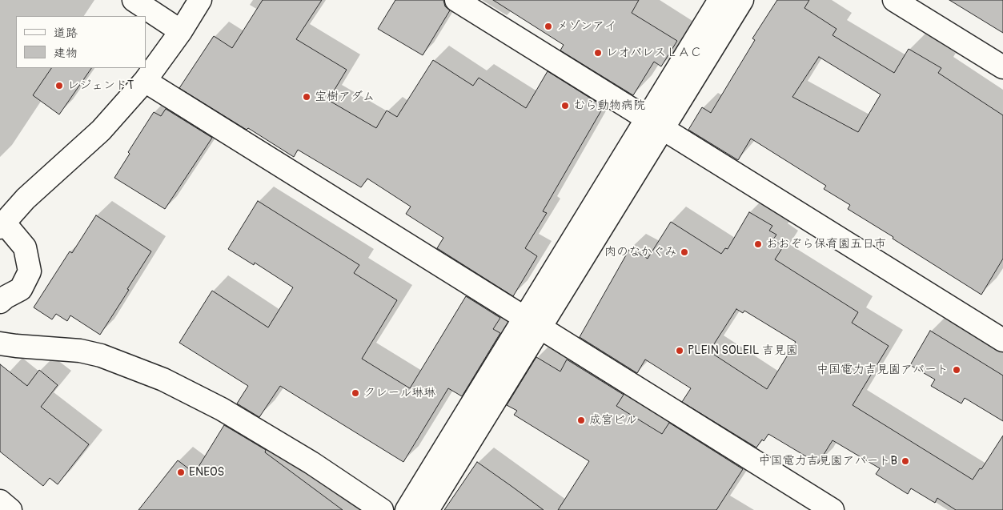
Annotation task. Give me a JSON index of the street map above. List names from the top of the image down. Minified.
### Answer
{"places":["メゾンアイ","レオパレスＬＡＣ","レジェンドT","宝樹アダム","むら動物病院","おおぞら保育園五日市","肉のなかぐみ","PLEIN SOLEIL 吉見園","中国電力吉見園アパート","クレール琳琳","成宮ビル","中国電力吉見園アパートB","ENEOS"],"legend":["道路","建物"]}
